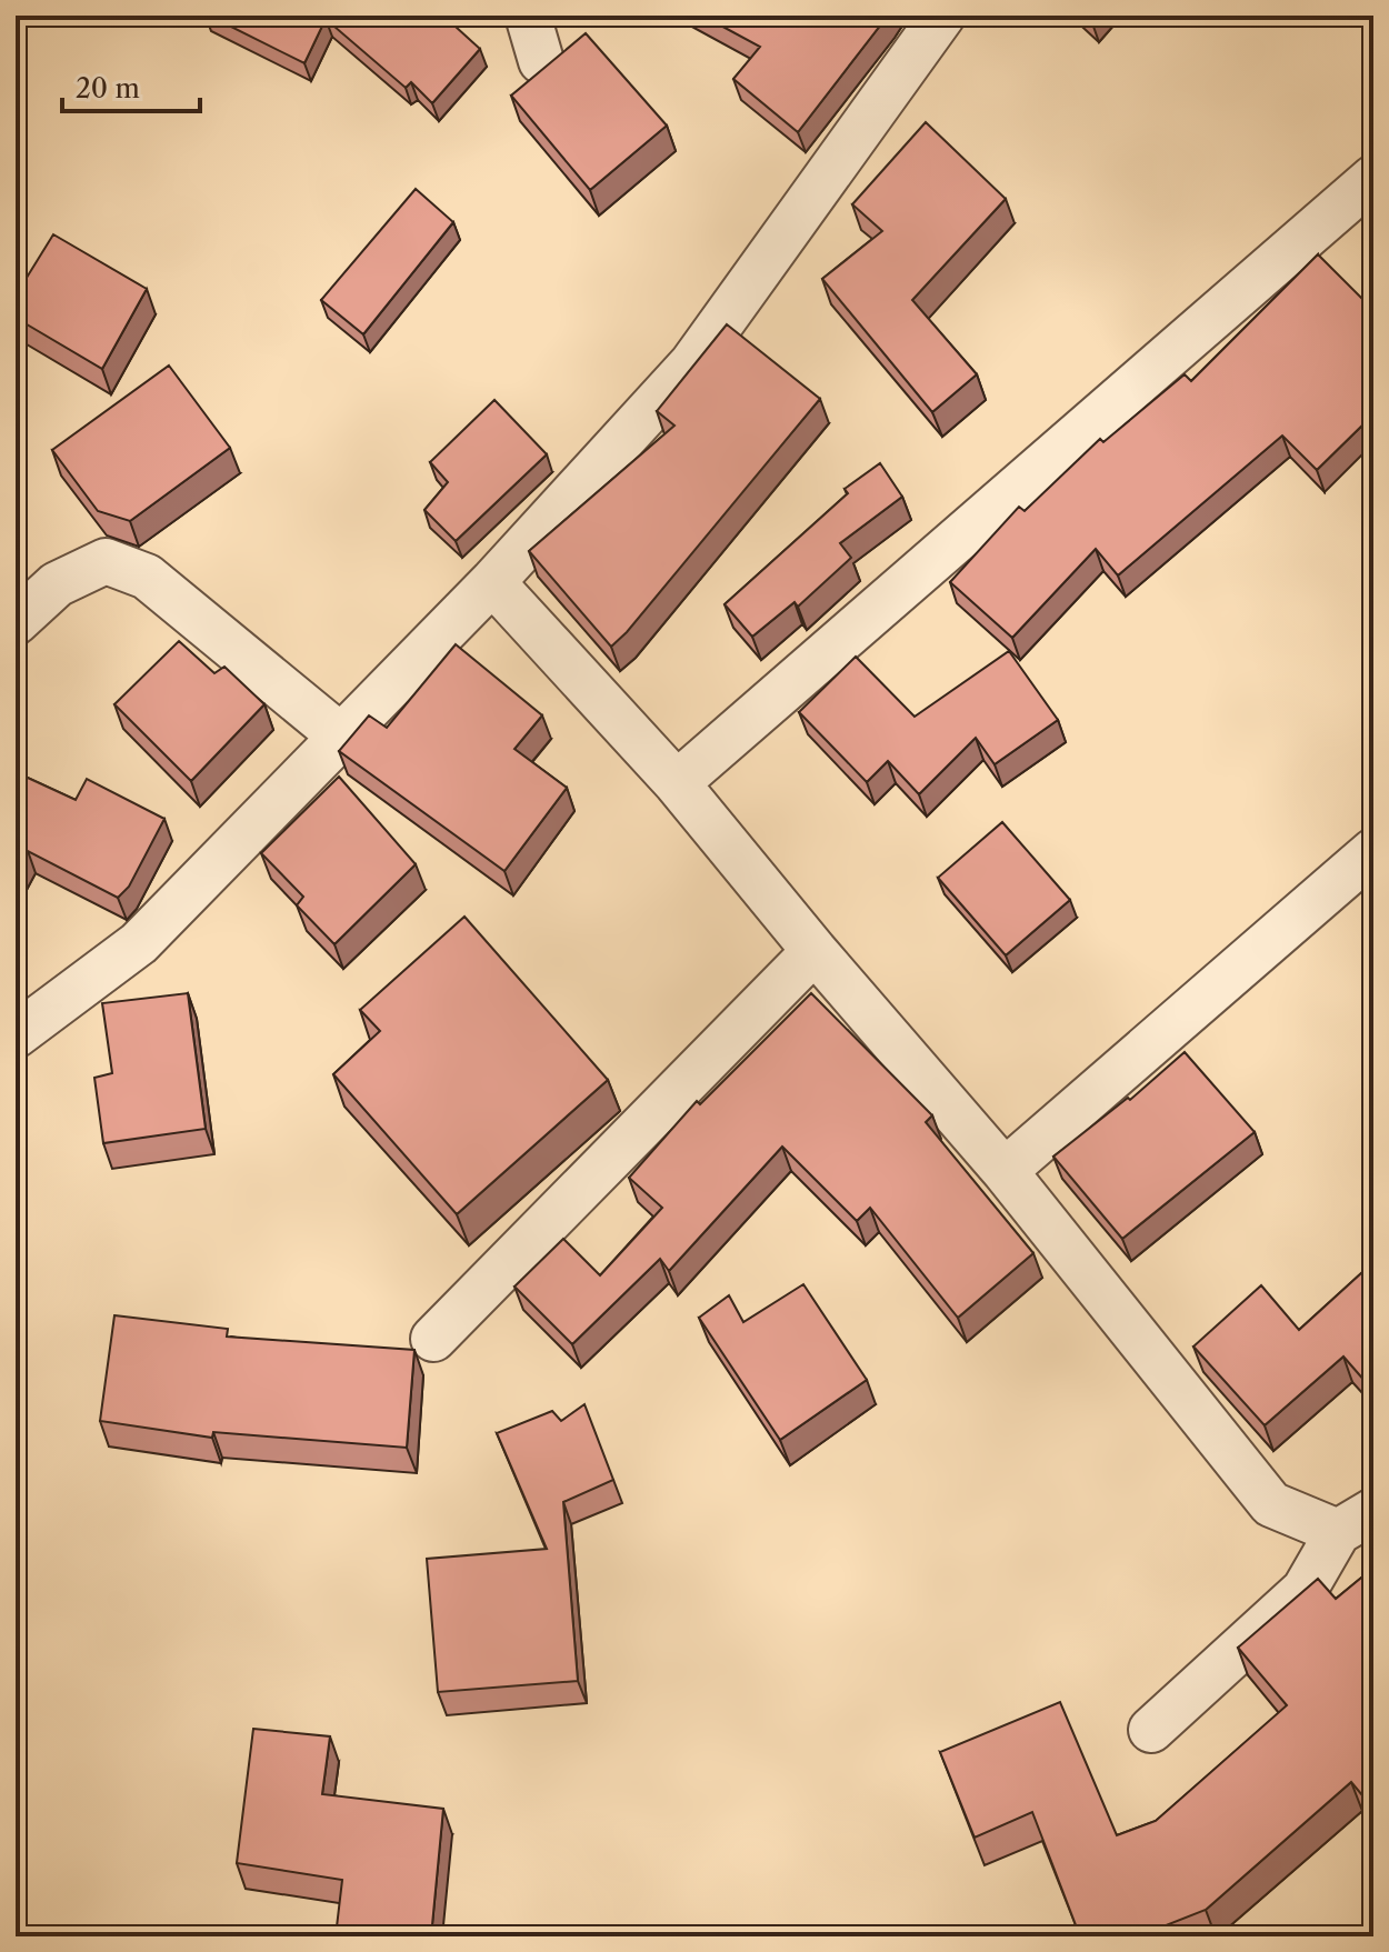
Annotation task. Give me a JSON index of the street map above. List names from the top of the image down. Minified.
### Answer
{"scale_bar":"20 m"}
